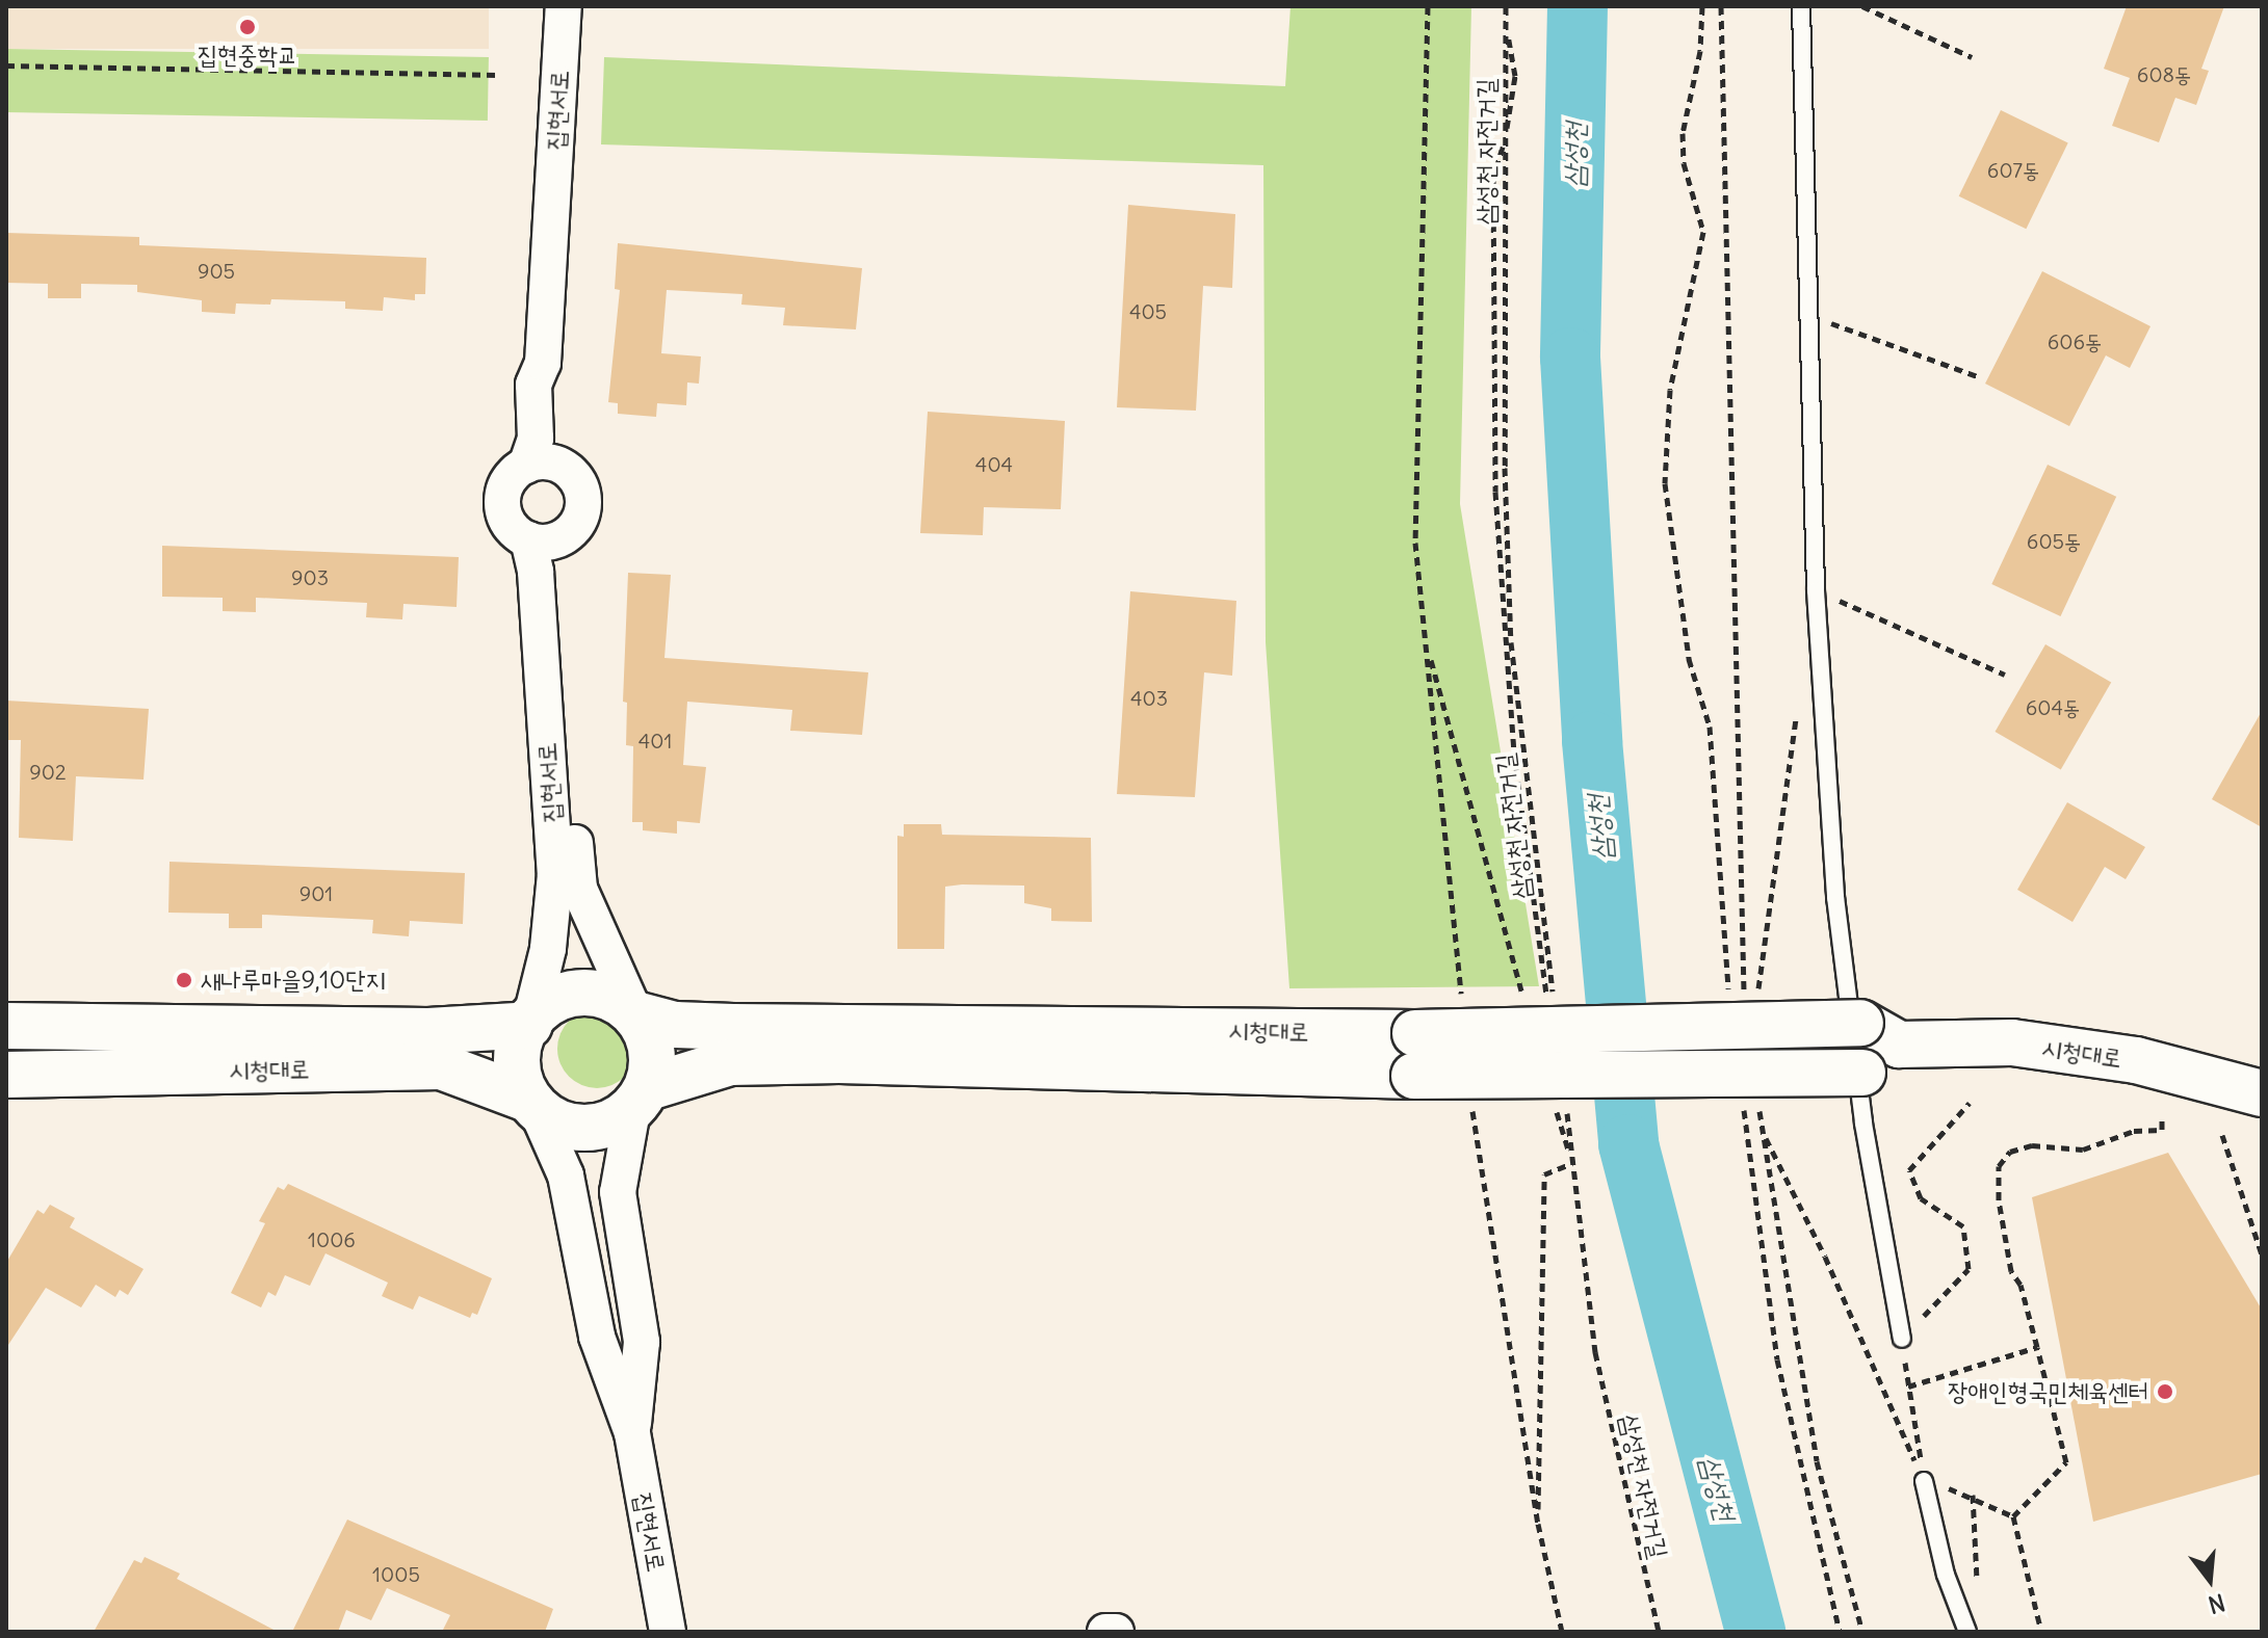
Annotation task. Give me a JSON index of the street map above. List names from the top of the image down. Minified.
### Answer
{"streets":{"street":["집현서로","시청대로"],"path":["삼성천 자전거길"]},"crossings":[["집현서로","시청대로"]],"water":["삼성천"],"places":["집현중학교","새나루마을9,10단지","장애인형국민체육센터"],"house_numbers":["608동","607동","905","405","606동","404","605동","903","403","604동","401","902","901","1006","1005"],"north":"bottom"}
